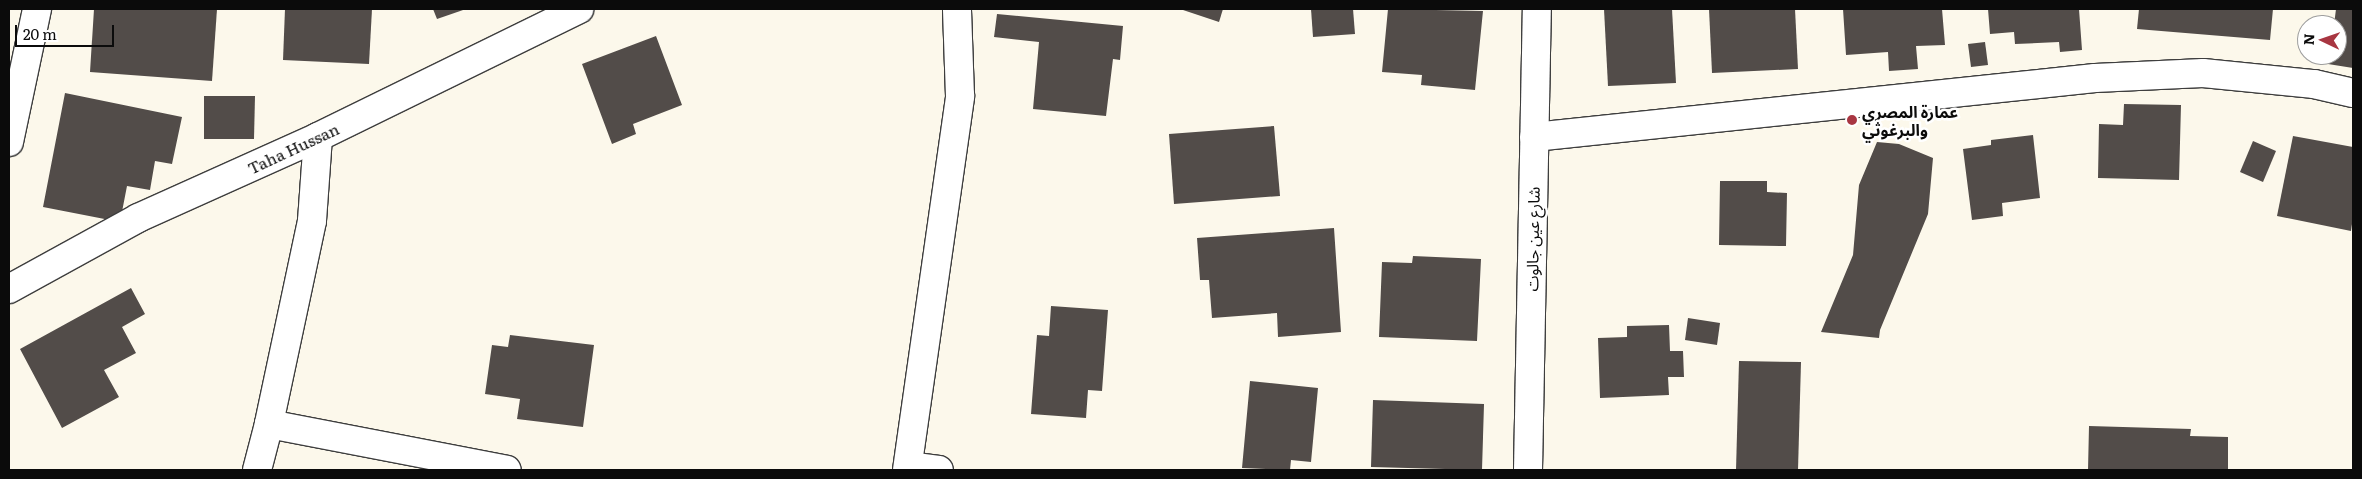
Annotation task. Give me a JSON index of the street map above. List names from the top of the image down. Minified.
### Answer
{"streets":{"street":["Taha Hussan","شارع عين جالوت"]},"places":["عمارة المصري والبرغوثي"],"scale_bar":"20 m","north":"left"}
